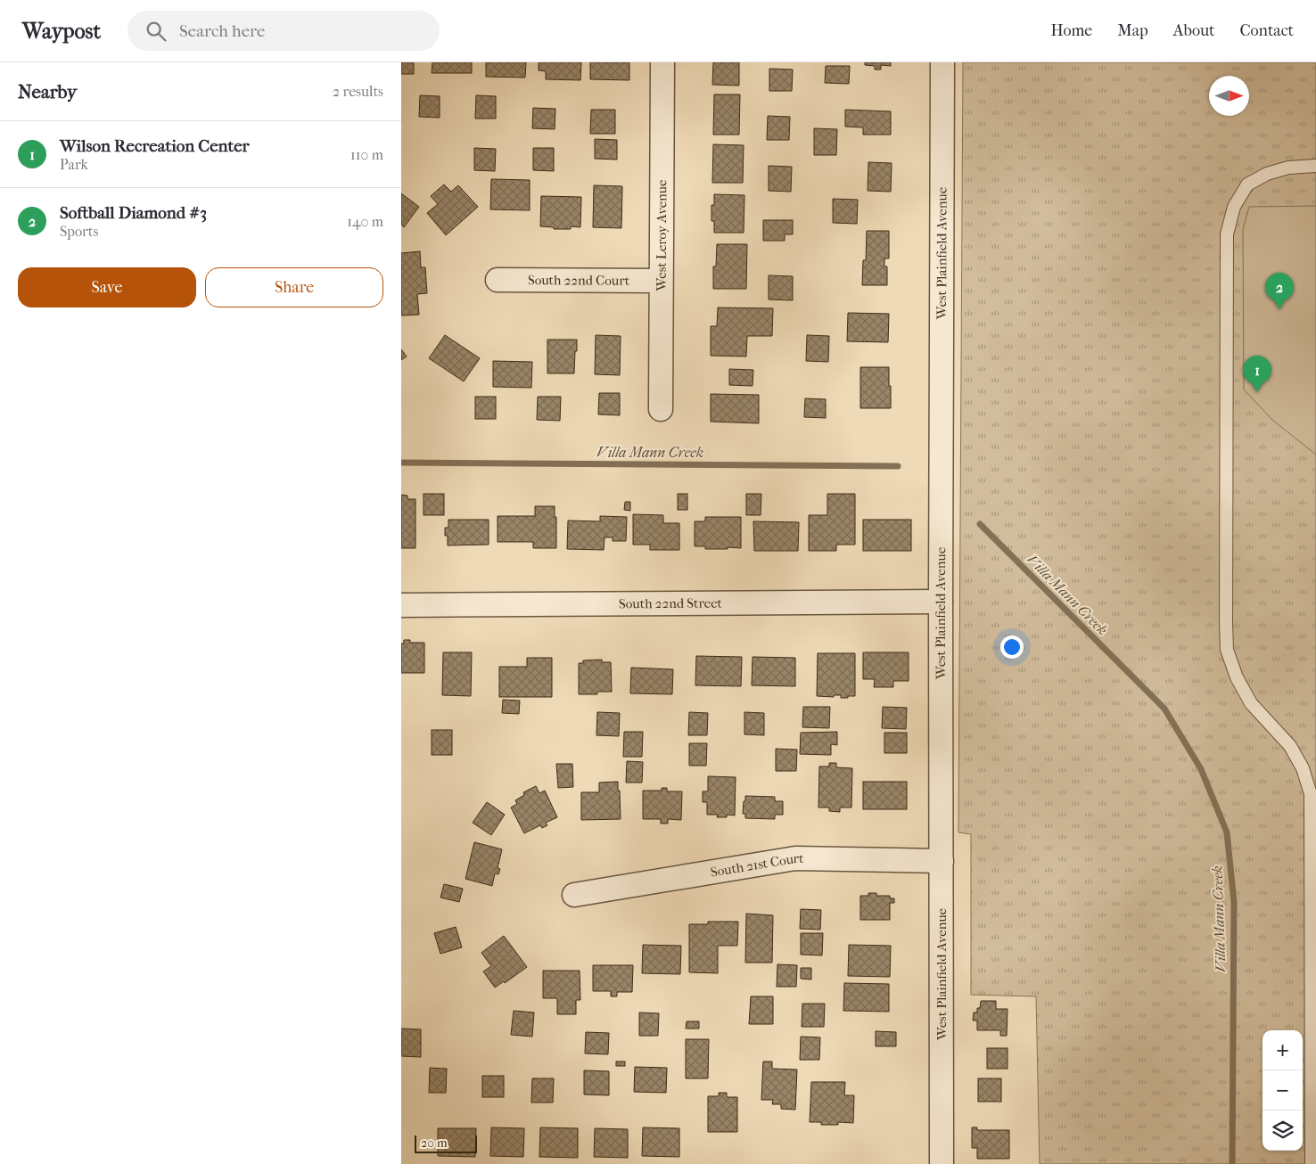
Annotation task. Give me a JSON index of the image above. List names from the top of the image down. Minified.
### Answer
{"streets":{"street":["West Leroy Avenue","West Plainfield Avenue","South 22nd Court","South 22nd Street","South 21st Court"]},"crossings":[["West Leroy Avenue","South 22nd Court"],["West Plainfield Avenue","South 22nd Street"],["West Plainfield Avenue","South 21st Court"]],"water":["Villa Mann Creek"],"scale_bar":"20 m","north":"right","page":{"header":"Waypost","search":"Search here","nav":["Home","Map","About","Contact"],"heading":["Nearby","2 results"],"list":[{"mark":"1","name":"Wilson Recreation Center","note":"Park","value":"110 m"},{"mark":"2","name":"Softball Diamond #3","note":"Sports","value":"140 m"}],"buttons":["Save","Share"],"pins":["2","1"],"map_buttons":["+","−"],"scale":"20 m"}}
